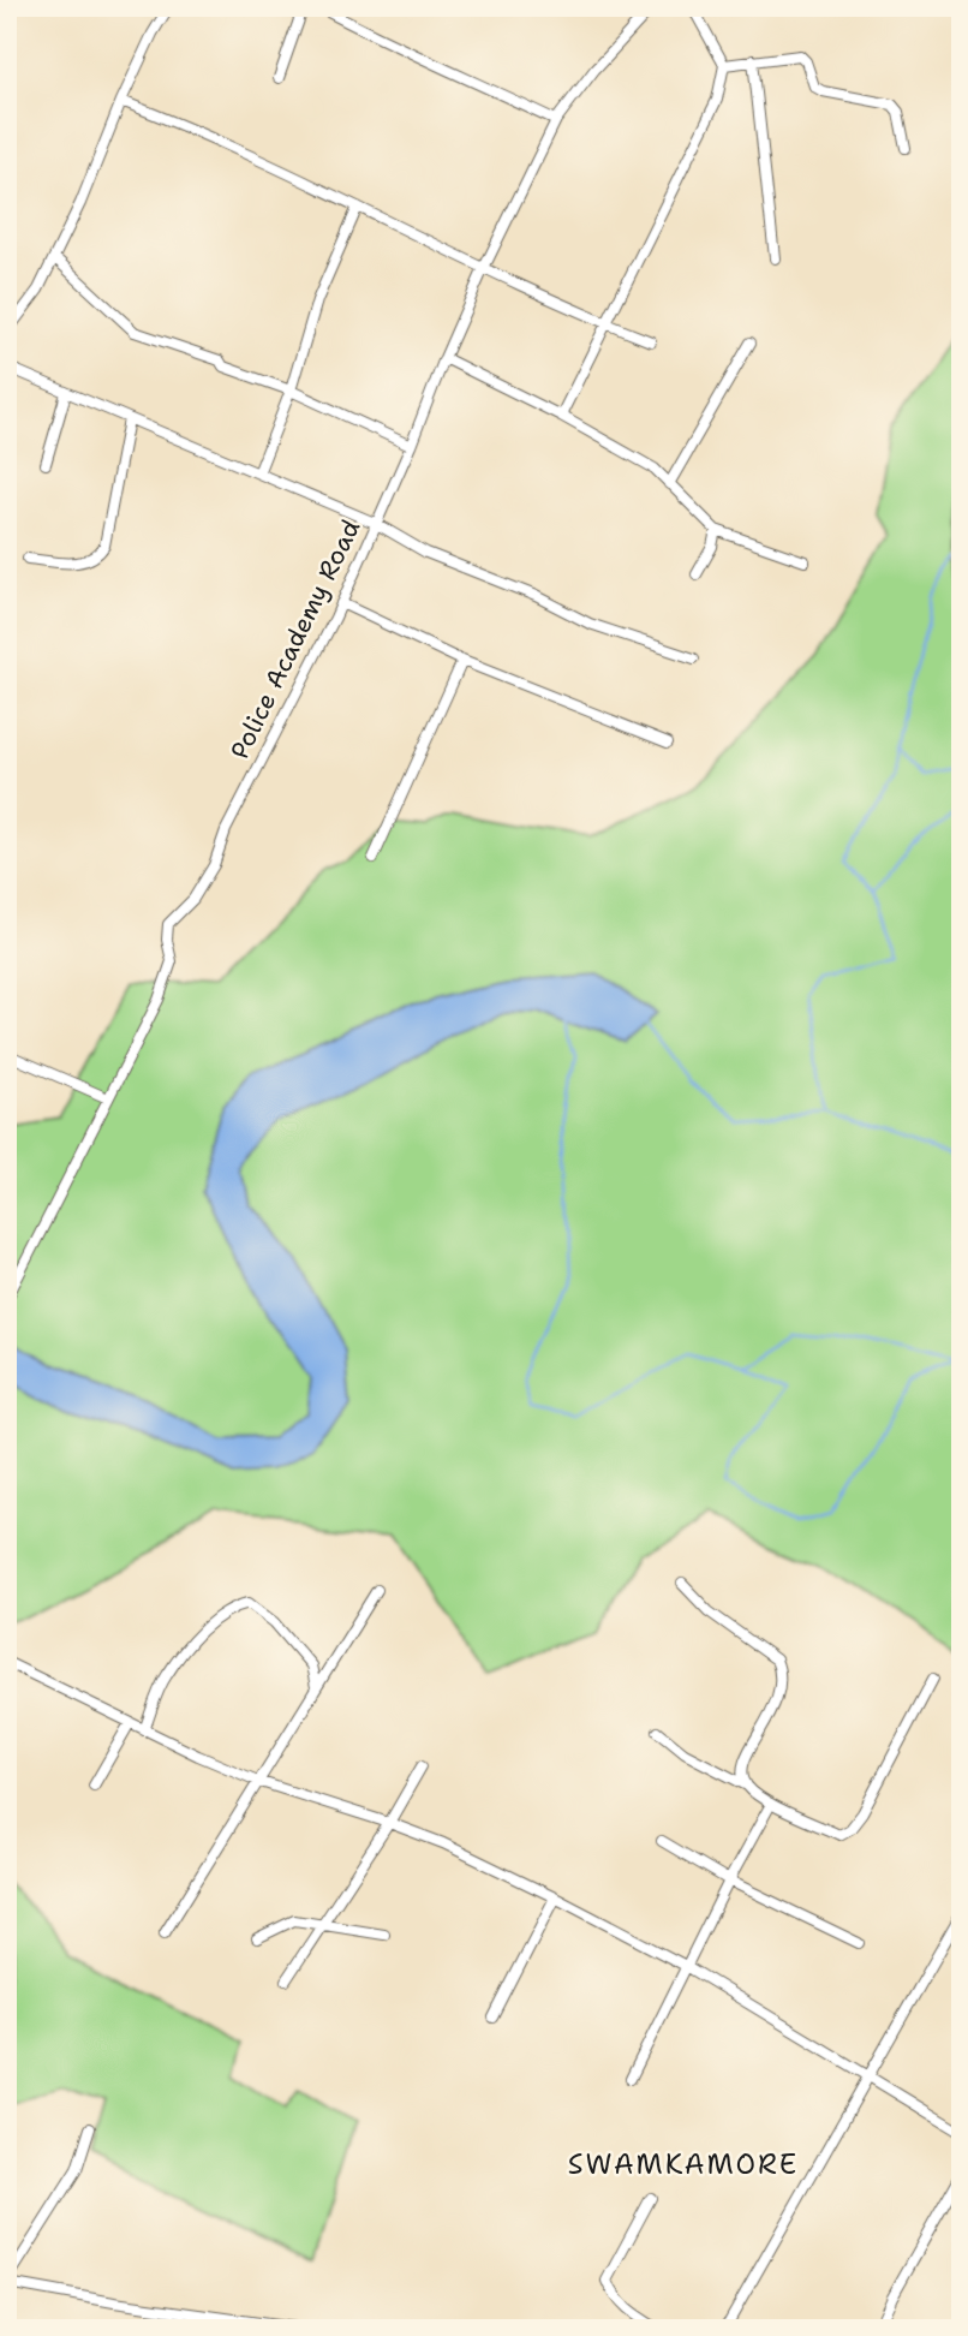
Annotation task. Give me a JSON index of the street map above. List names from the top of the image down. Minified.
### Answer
{"streets":{"street":["Police Academy Road"]},"districts":["SWAMKAMORE"]}
